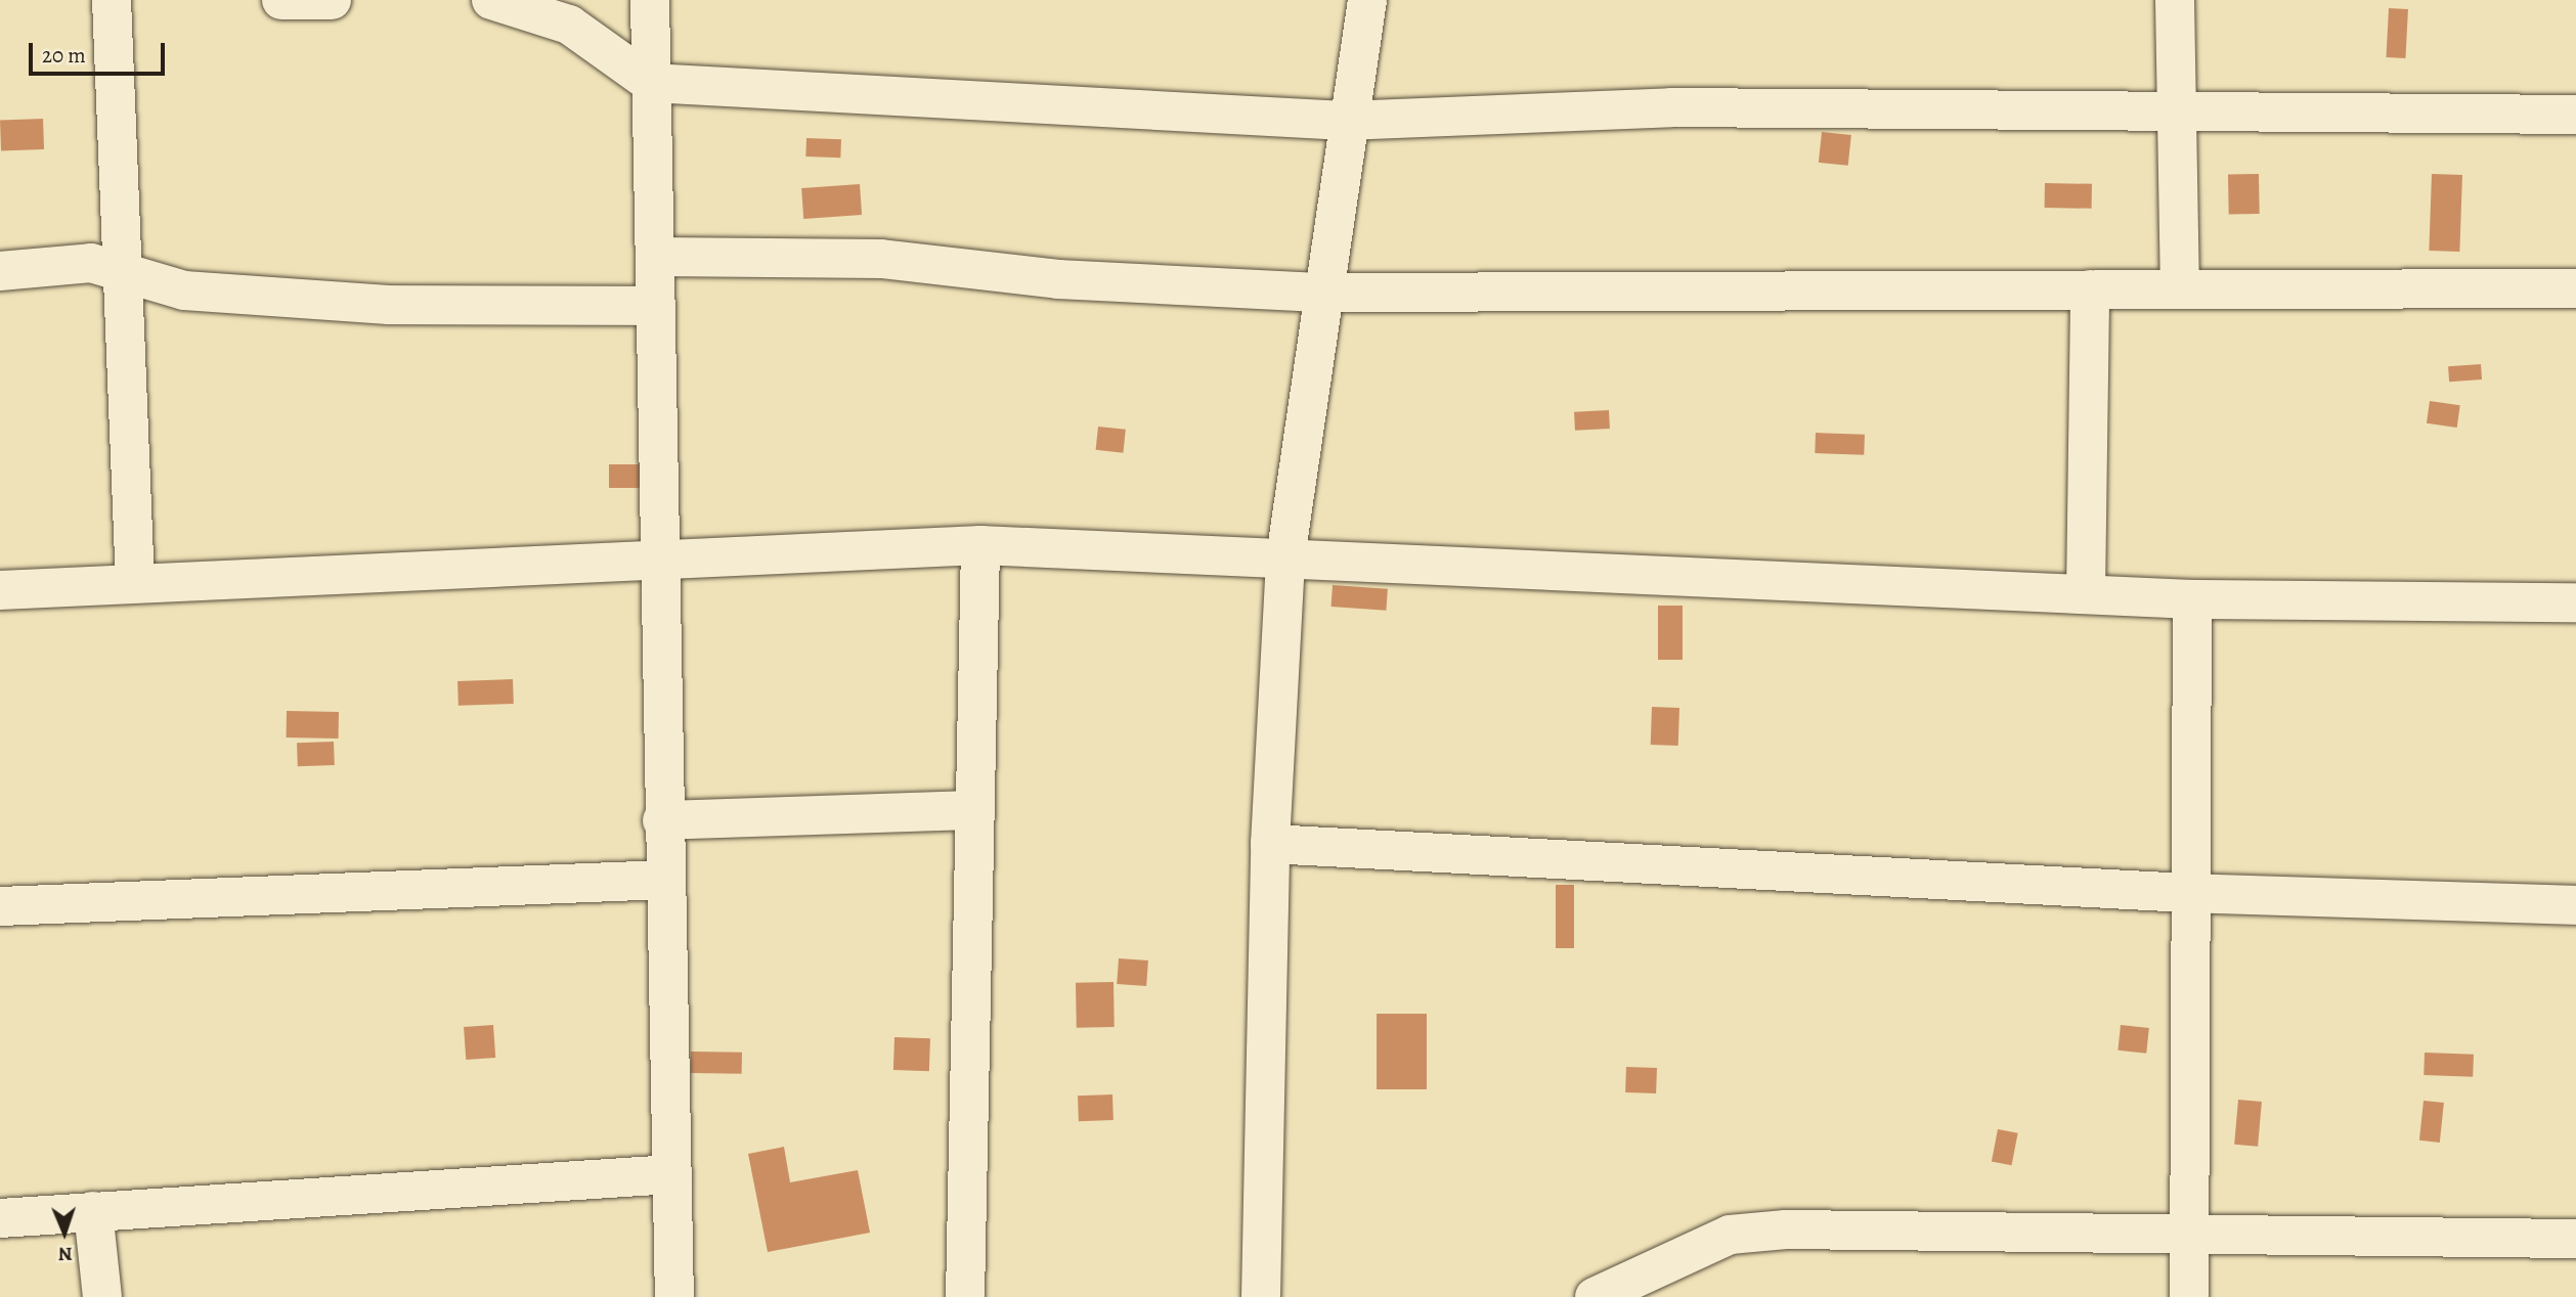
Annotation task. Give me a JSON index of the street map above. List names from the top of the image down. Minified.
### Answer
{"scale_bar":"20 m","north":"bottom"}
